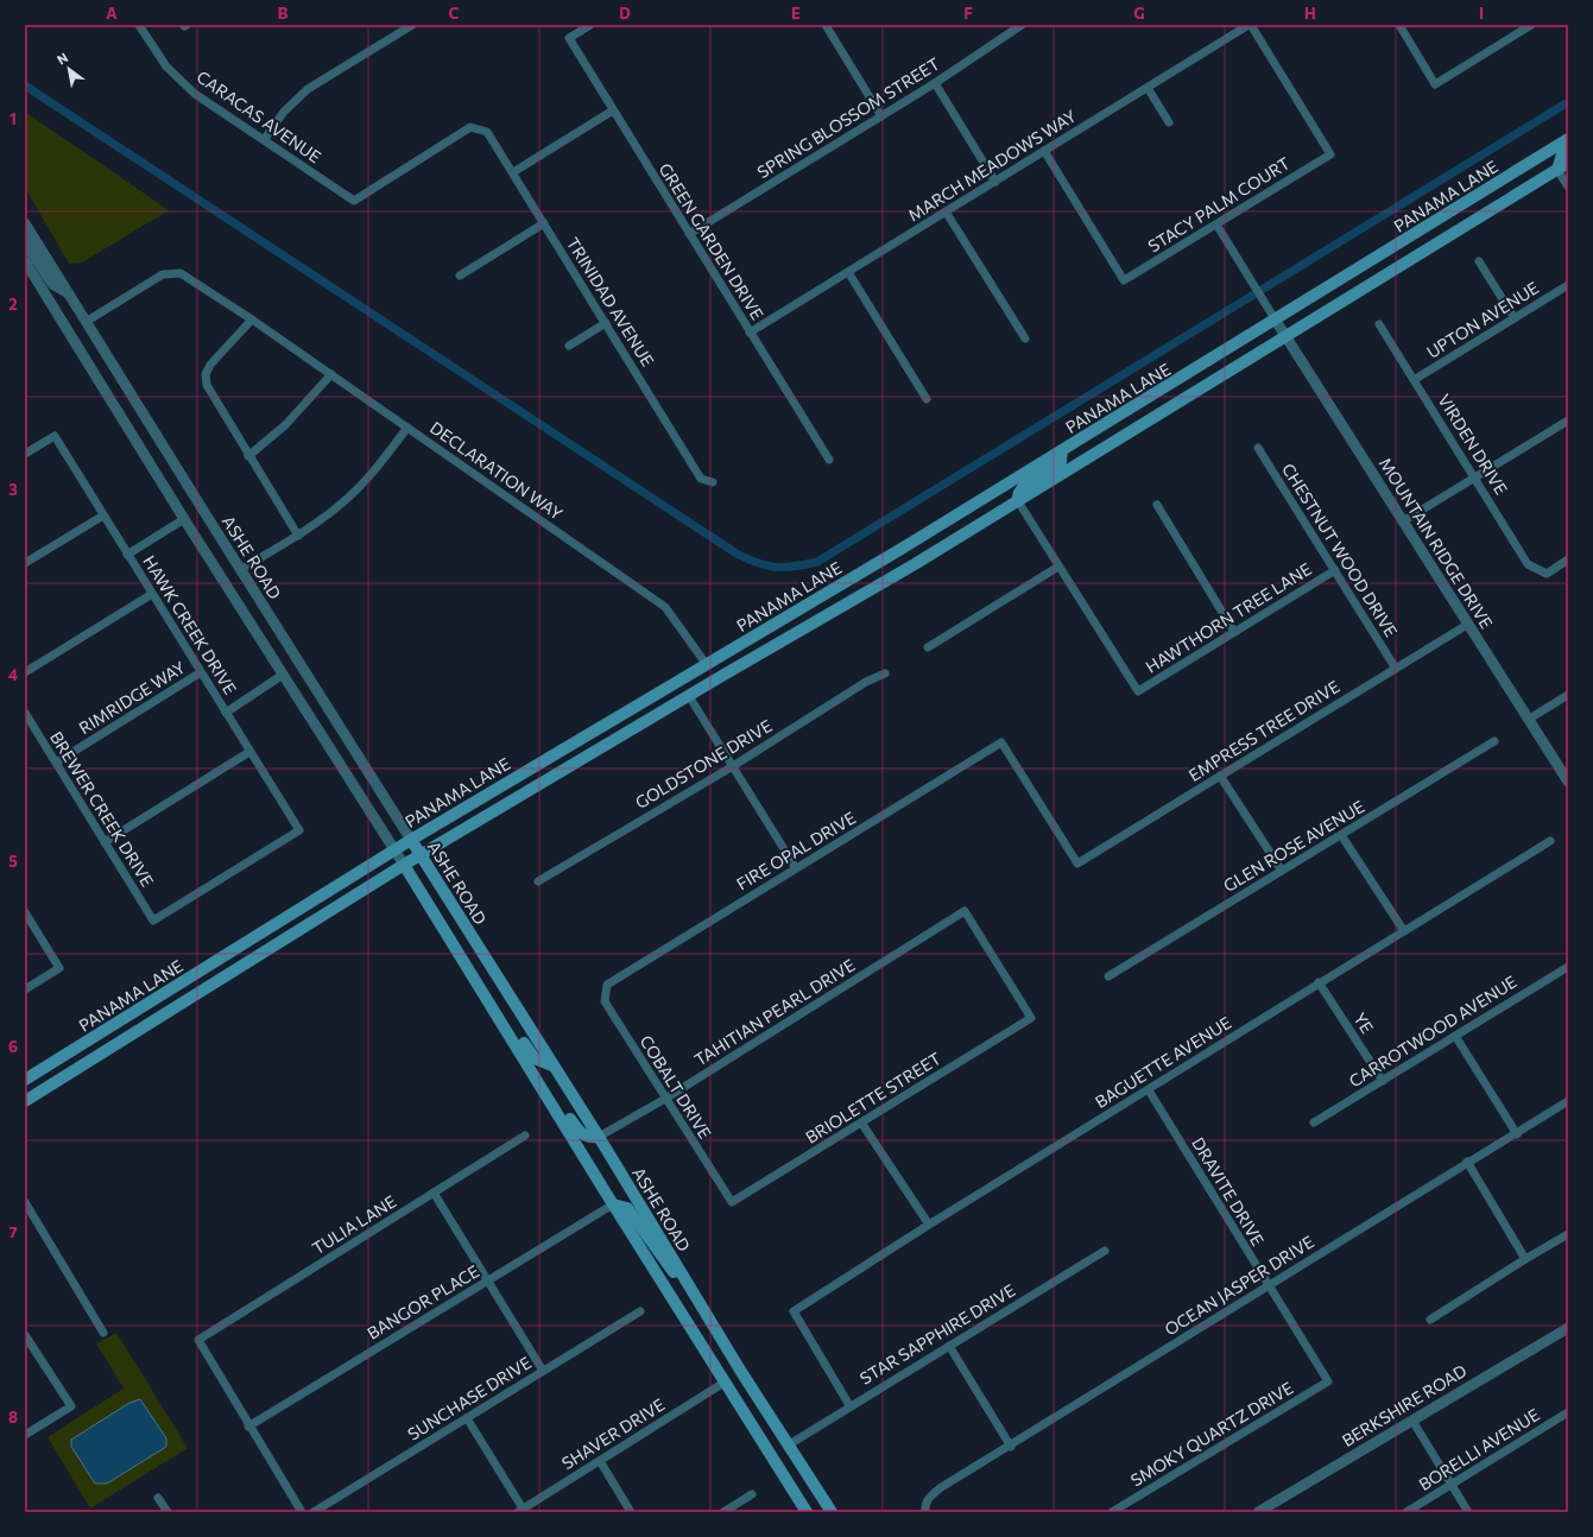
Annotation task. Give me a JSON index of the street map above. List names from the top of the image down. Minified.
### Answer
{"streets":{"main road":["PANAMA LANE","ASHE ROAD"],"street":["CARACAS AVENUE","SPRING BLOSSOM STREET","MARCH MEADOWS WAY","STACY PALM COURT","GREEN GARDEN DRIVE","TRINIDAD AVENUE","UPTON AVENUE","VIRDEN DRIVE","DECLARATION WAY","MOUNTAIN RIDGE DRIVE","CHESTNUT WOOD DRIVE","HAWTHORN TREE LANE","HAWK CREEK DRIVE","RIMRIDGE WAY","EMPRESS TREE DRIVE","GOLDSTONE DRIVE","BREWER CREEK DRIVE","GLEN ROSE AVENUE","FIRE OPAL DRIVE","TAHITIAN PEARL DRIVE","YE","CARROTWOOD AVENUE","BAGUETTE AVENUE","COBALT DRIVE","BRIOLETTE STREET","DRAVITE DRIVE","TULIA LANE","OCEAN JASPER DRIVE","BANGOR PLACE","STAR SAPPHIRE DRIVE","SUNCHASE DRIVE","BERKSHIRE ROAD","SHAVER DRIVE","SMOKY QUARTZ DRIVE","BORELLI AVENUE"]},"crossings":[["CARACAS AVENUE","TRINIDAD AVENUE"],["SPRING BLOSSOM STREET","GREEN GARDEN DRIVE"],["MARCH MEADOWS WAY","STACY PALM COURT"],["MARCH MEADOWS WAY","GREEN GARDEN DRIVE"],["PANAMA LANE","DECLARATION WAY"],["PANAMA LANE","MOUNTAIN RIDGE DRIVE"],["PANAMA LANE","ASHE ROAD"],["UPTON AVENUE","VIRDEN DRIVE"],["DECLARATION WAY","ASHE ROAD"],["MOUNTAIN RIDGE DRIVE","EMPRESS TREE DRIVE"],["CHESTNUT WOOD DRIVE","HAWTHORN TREE LANE"],["CHESTNUT WOOD DRIVE","EMPRESS TREE DRIVE"],["ASHE ROAD","TAHITIAN PEARL DRIVE"],["ASHE ROAD","STAR SAPPHIRE DRIVE"],["HAWK CREEK DRIVE","RIMRIDGE WAY"],["HAWK CREEK DRIVE","BREWER CREEK DRIVE"],["RIMRIDGE WAY","BREWER CREEK DRIVE"],["EMPRESS TREE DRIVE","FIRE OPAL DRIVE"],["FIRE OPAL DRIVE","COBALT DRIVE"],["TAHITIAN PEARL DRIVE","COBALT DRIVE"],["TAHITIAN PEARL DRIVE","BRIOLETTE STREET"],["YE","CARROTWOOD AVENUE"],["YE","BAGUETTE AVENUE"],["BAGUETTE AVENUE","DRAVITE DRIVE"],["BAGUETTE AVENUE","STAR SAPPHIRE DRIVE"],["COBALT DRIVE","BRIOLETTE STREET"],["DRAVITE DRIVE","OCEAN JASPER DRIVE"],["DRAVITE DRIVE","SMOKY QUARTZ DRIVE"],["TULIA LANE","BANGOR PLACE"]],"north":"top left","grid":{"columns":["A","B","C","D","E","F","G","H","I"],"rows":["1","2","3","4","5","6","7","8"]}}
